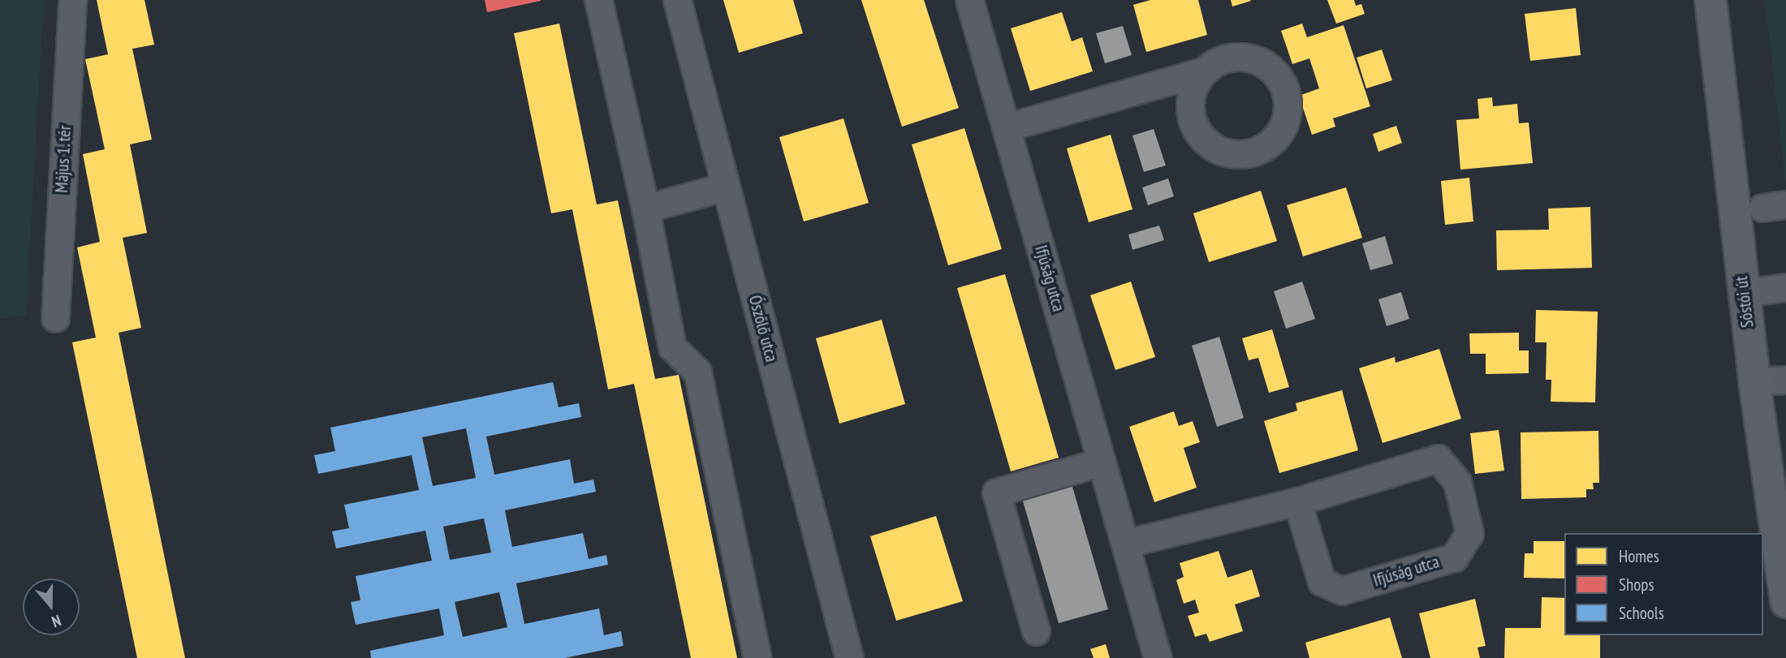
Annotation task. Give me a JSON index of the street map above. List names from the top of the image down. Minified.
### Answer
{"streets":{"main road":["Sóstói út"],"street":["Május 1. tér","Ifjúság utca","Ószőlő utca"]},"legend":["Homes","Shops","Schools"],"north":"bottom"}
